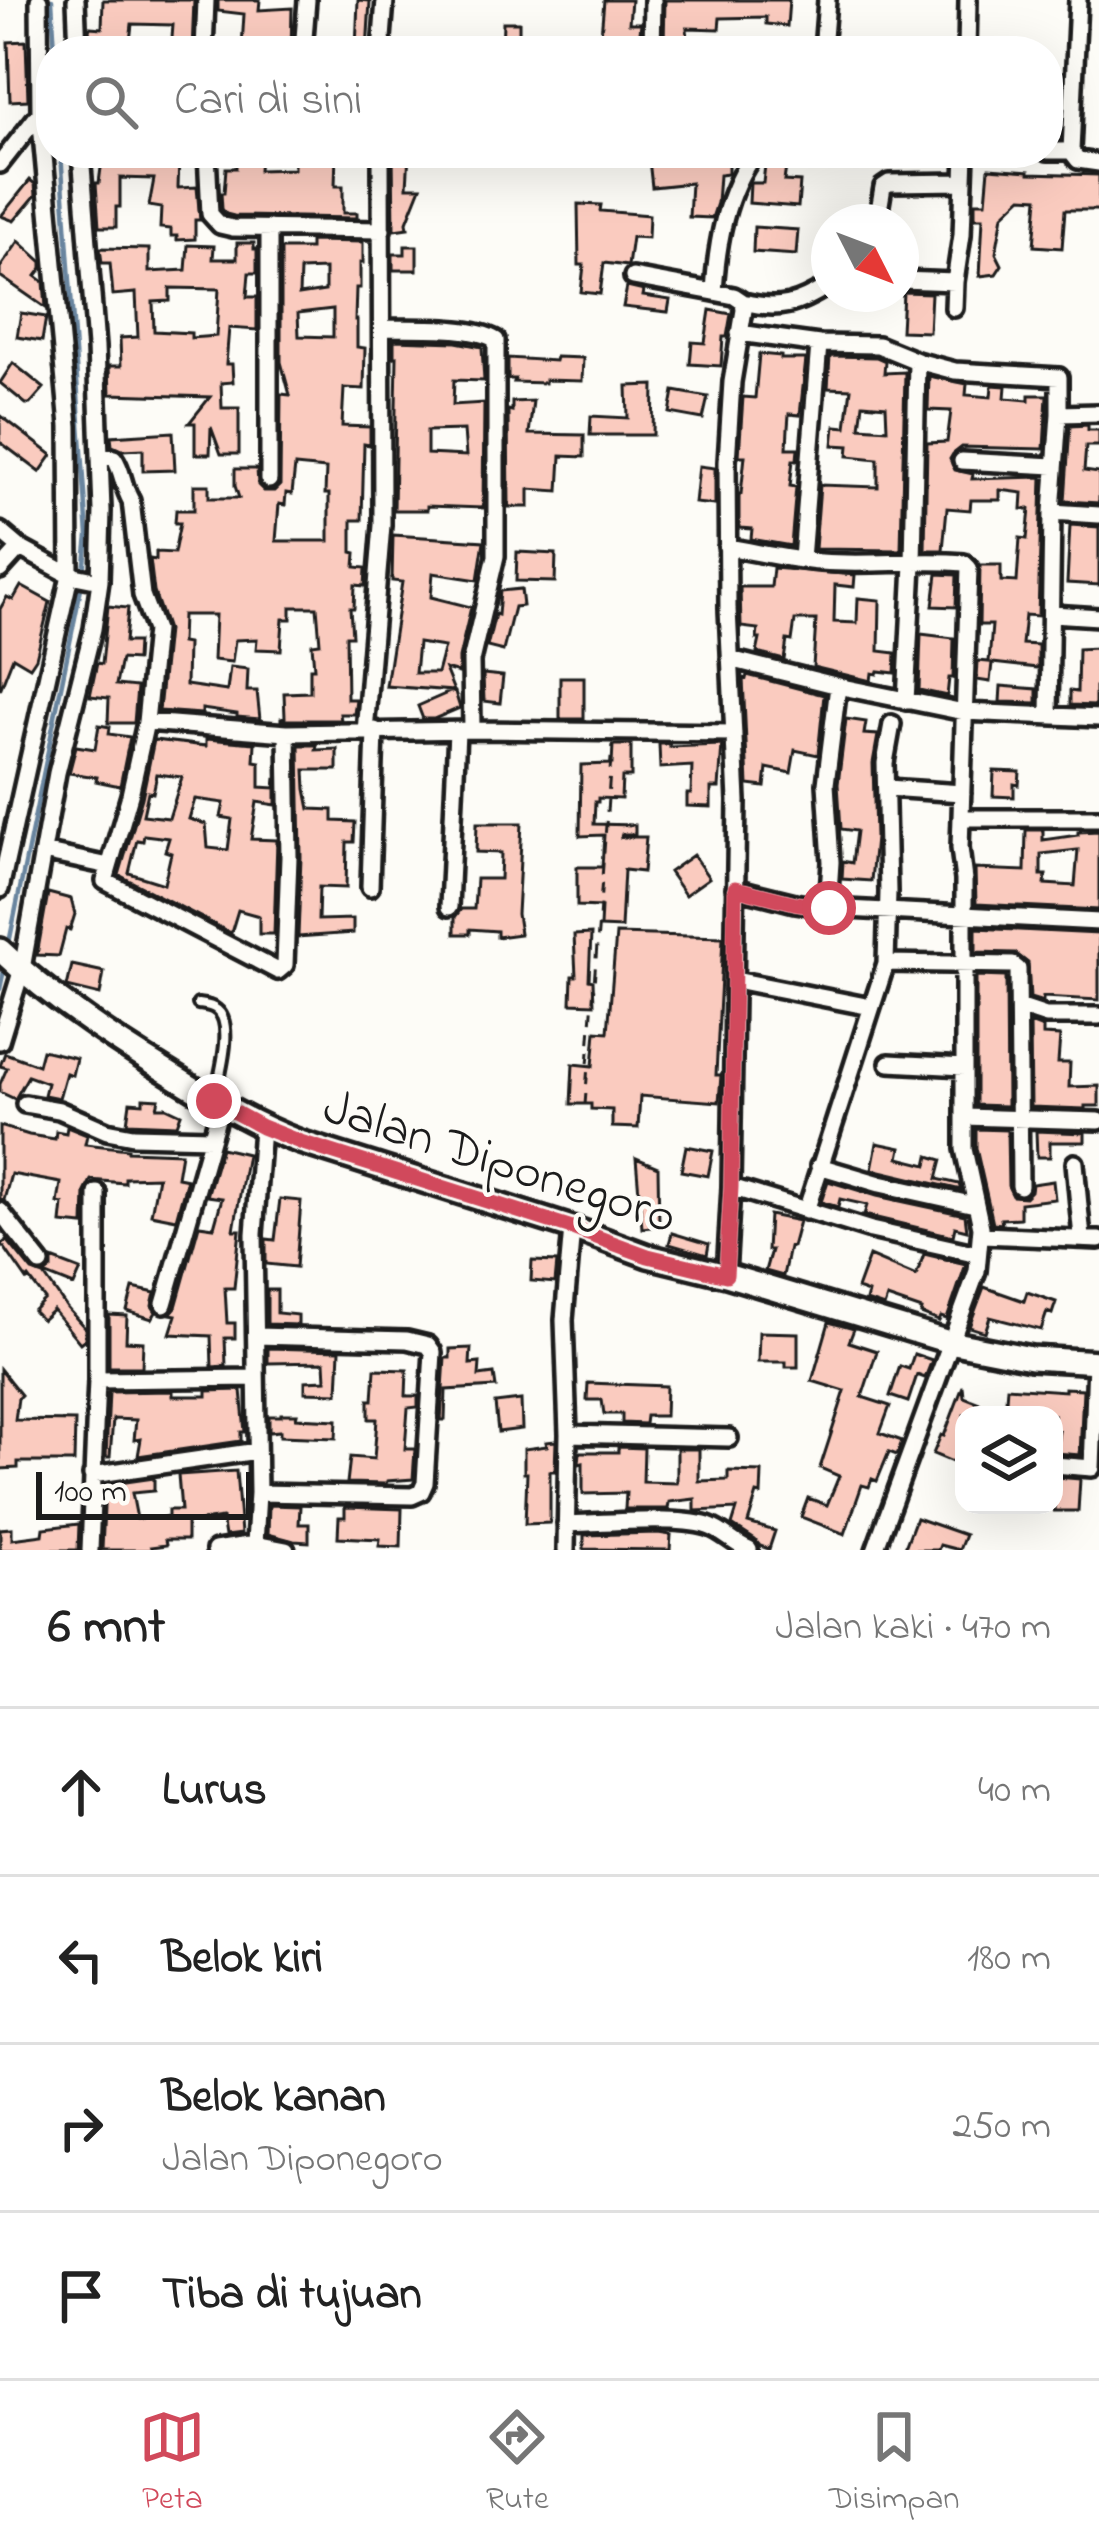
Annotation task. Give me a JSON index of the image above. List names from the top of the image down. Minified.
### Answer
{"streets":{"street":["Jalan Diponegoro"]},"scale_bar":"100 m","north":"bottom right","page":{"search":"Cari di sini","scale":"100 m","heading":["6 mnt","Jalan kaki · 470 m"],"list":[["Lurus","40 m"],["Belok kiri","180 m"],["Belok kanan","Jalan Diponegoro","250 m"],"Tiba di tujuan"],"nav":["Peta","Rute","Disimpan"]}}
